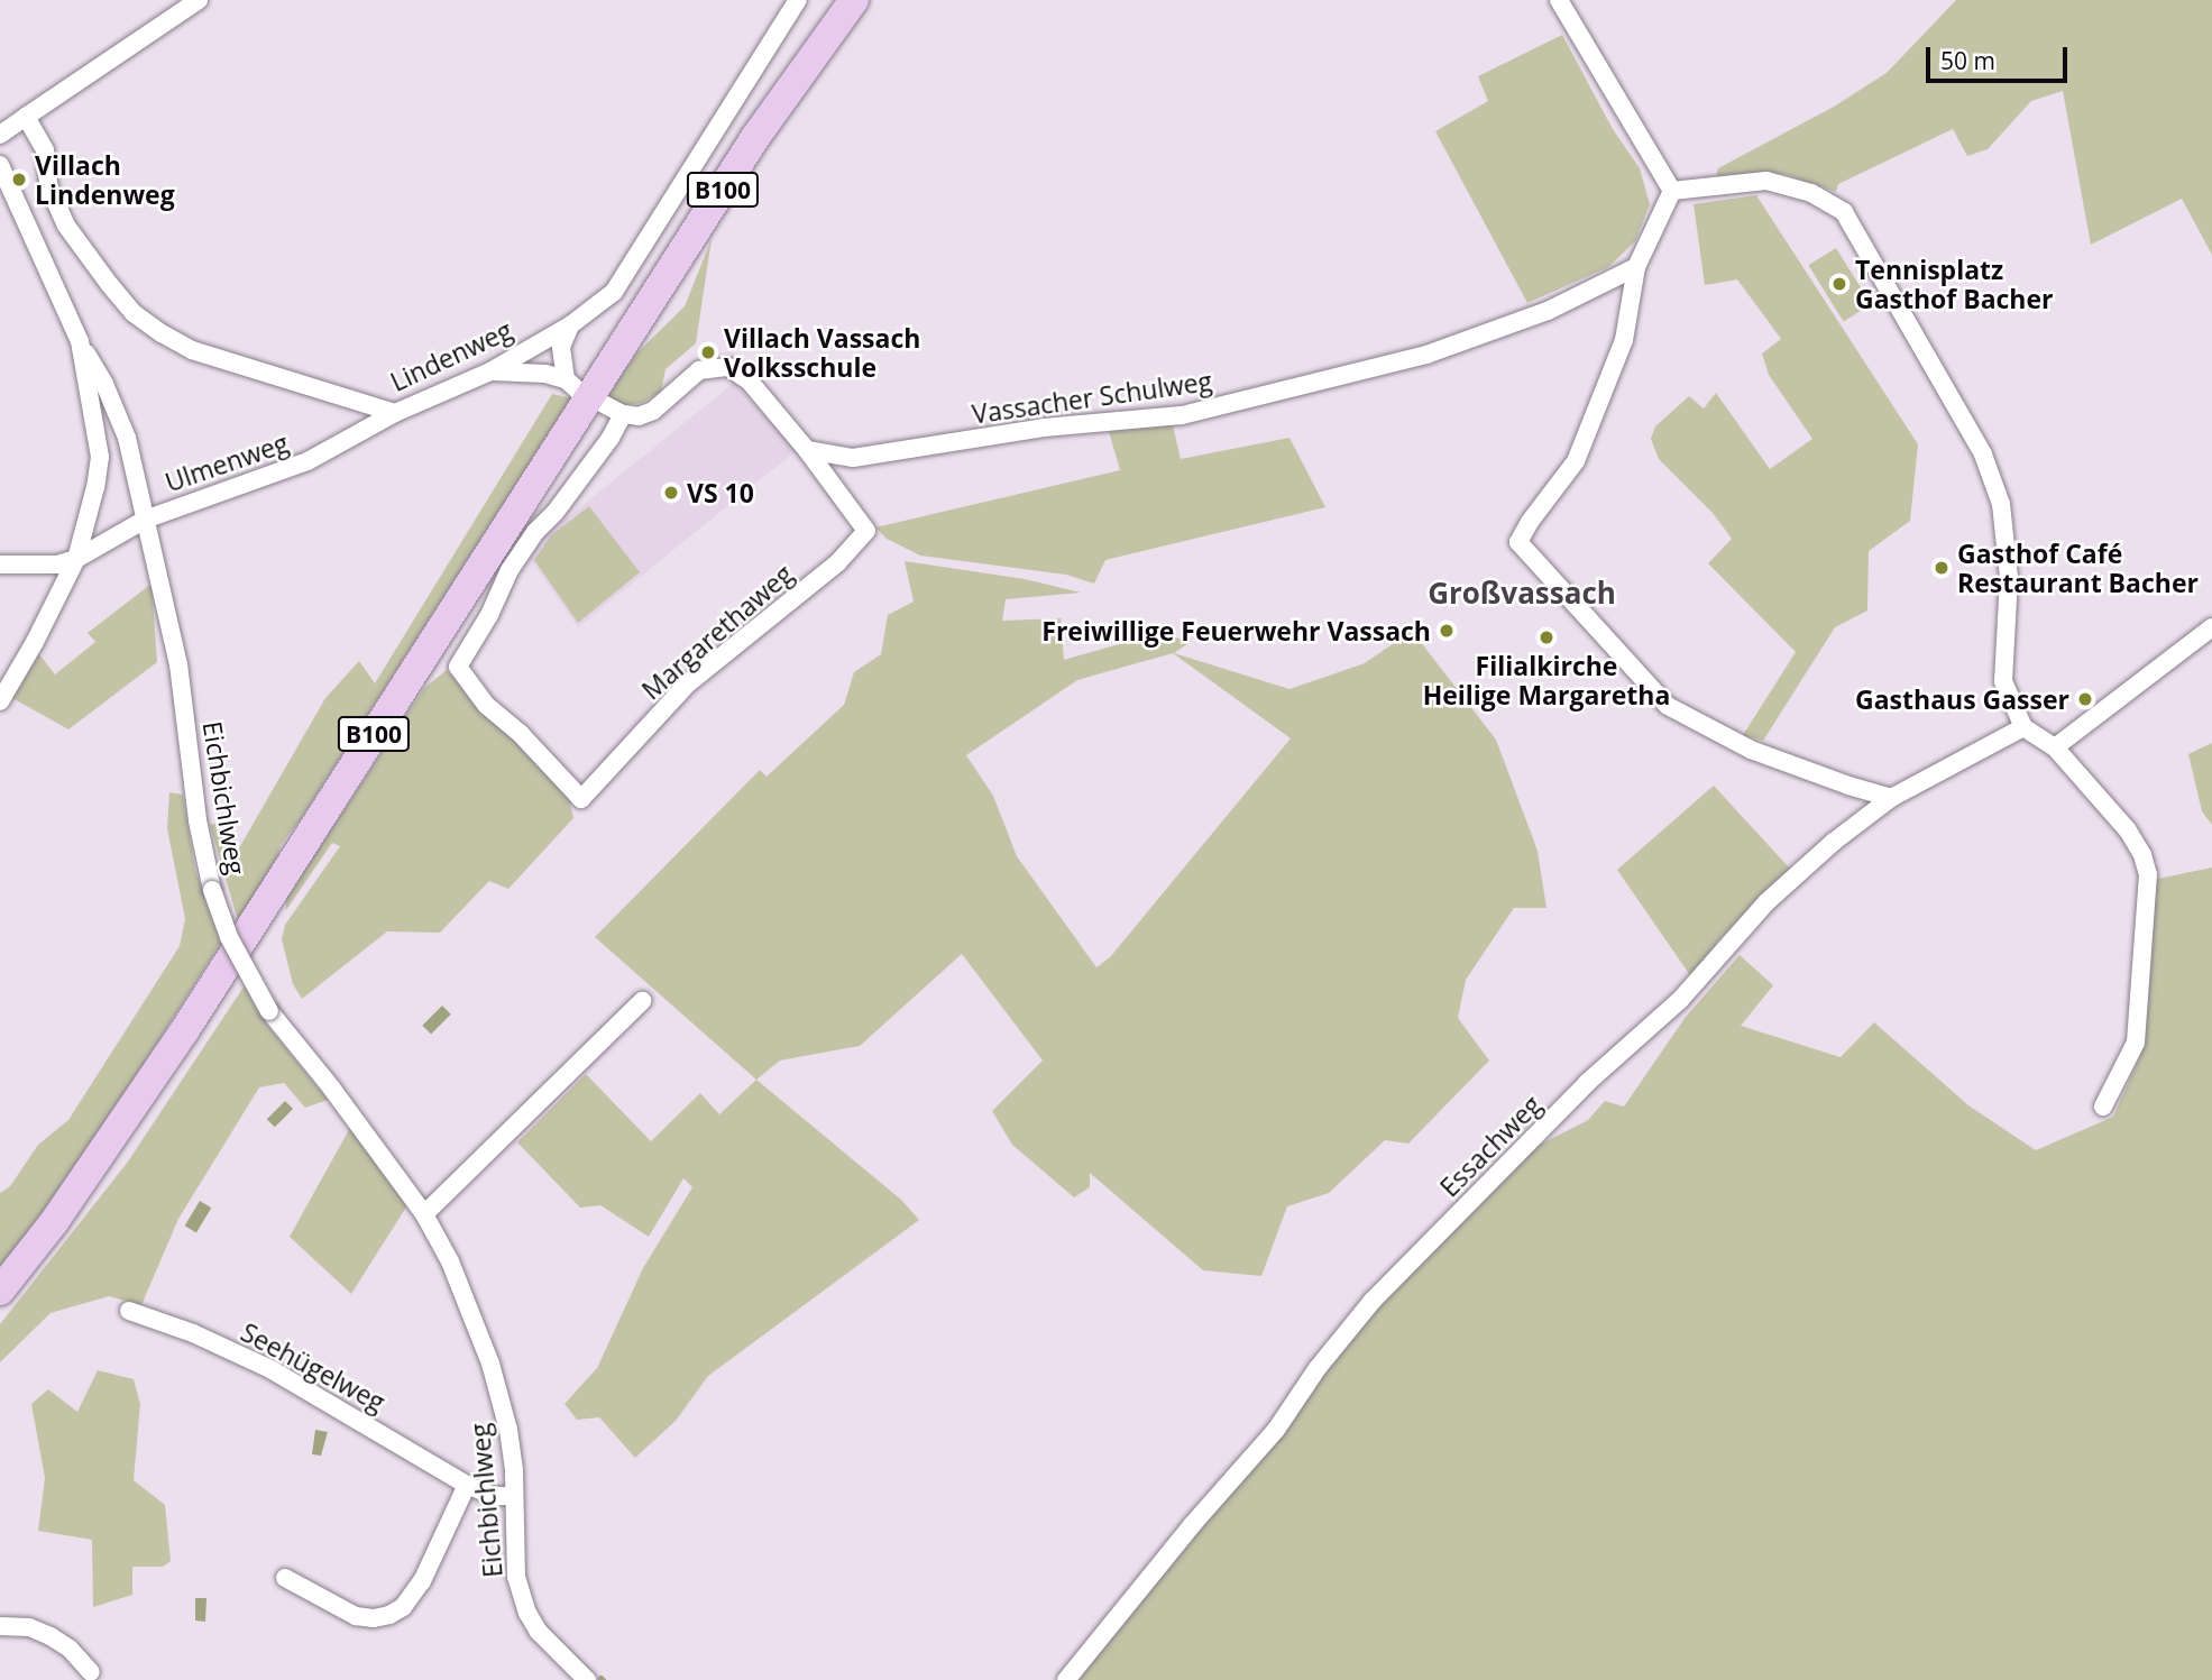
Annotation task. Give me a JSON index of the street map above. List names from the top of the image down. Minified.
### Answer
{"streets":{"main road":["B100"],"street":["Lindenweg","Vassacher Schulweg","Ulmenweg","Margarethaweg","Eichbichlweg","Essachweg","Seehügelweg"]},"crossings":[["Lindenweg","Ulmenweg"],["Vassacher Schulweg","Margarethaweg"],["Ulmenweg","Eichbichlweg"],["Eichbichlweg","Seehügelweg"]],"districts":["Großvassach"],"places":["Villach Lindenweg","Tennisplatz Gasthof Bacher","Villach Vassach Volksschule","VS 10","Gasthof Café Restaurant Bacher","Freiwillige Feuerwehr Vassach","Filialkirche Heilige Margaretha","Gasthaus Gasser"],"scale_bar":"50 m"}
